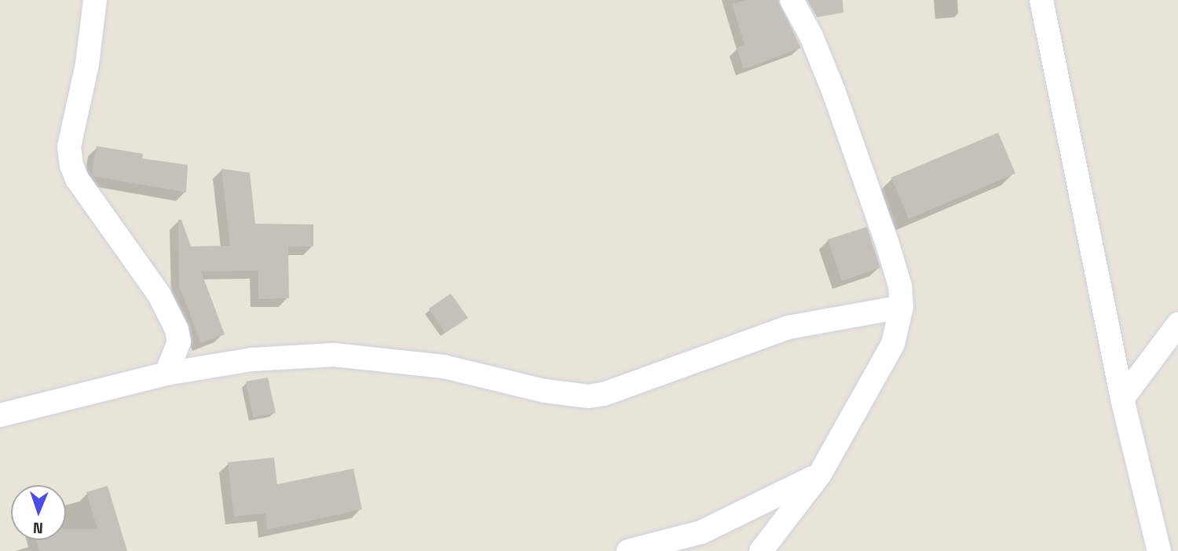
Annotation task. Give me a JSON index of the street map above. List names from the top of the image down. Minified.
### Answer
{"north":"bottom"}
